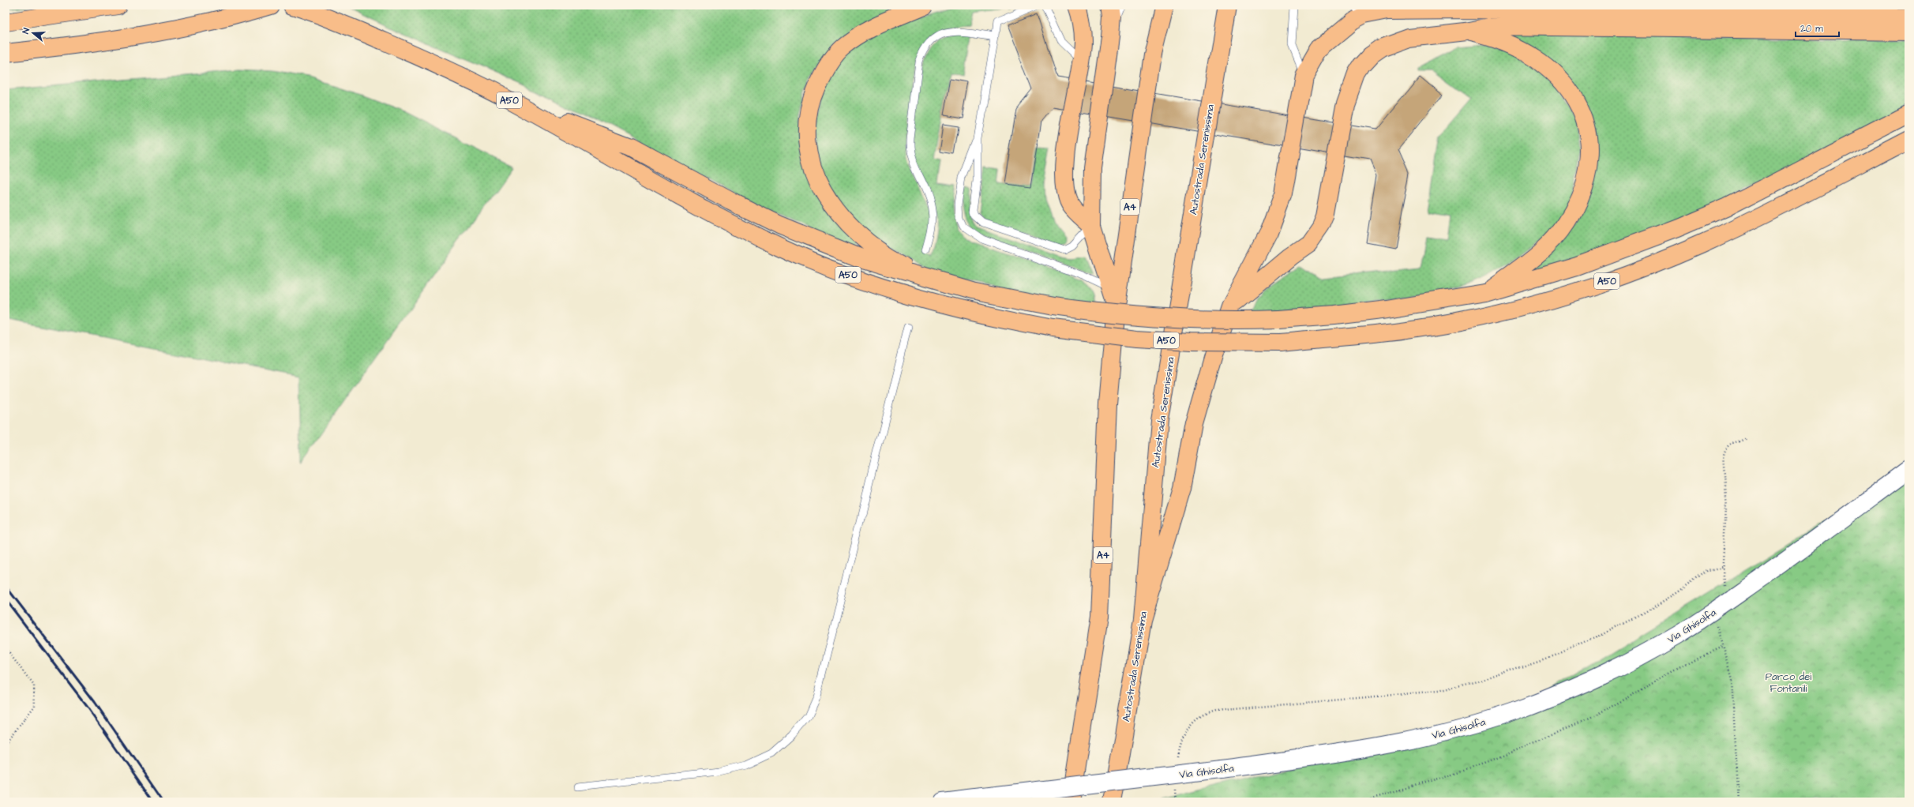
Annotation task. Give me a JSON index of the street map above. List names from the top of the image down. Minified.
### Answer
{"streets":{"highway":["A50","Autostrada Serenissima","A4"],"street":["Via Ghisolfa"]},"parks":["Parco dei Fontanili"],"scale_bar":"20 m","north":"left"}
